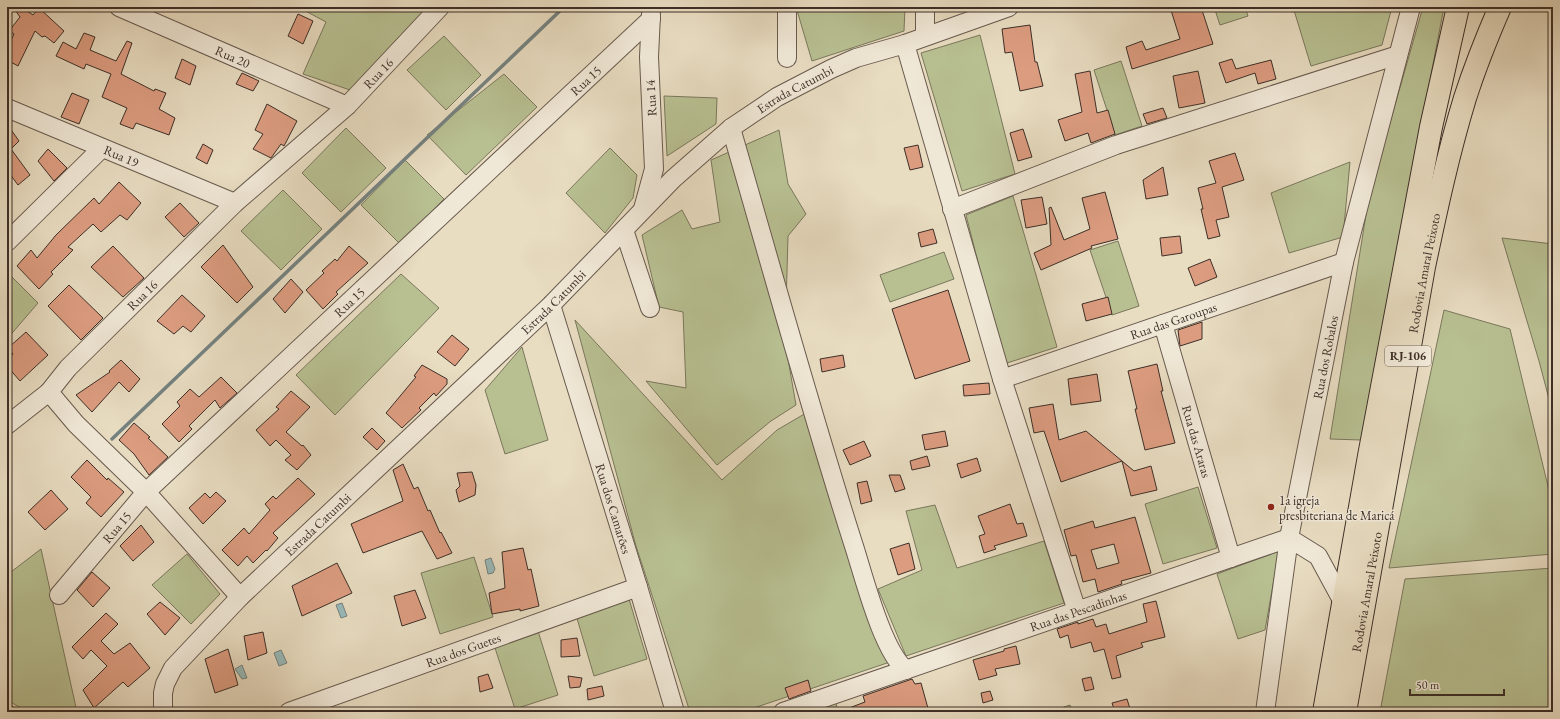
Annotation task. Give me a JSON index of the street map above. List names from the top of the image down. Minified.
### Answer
{"streets":{"highway":["Rodovia Amaral Peixoto","RJ-106"],"street":["Rua 20","Rua 16","Rua 15","Estrada Catumbi","Rua 14","Rua 19","Rua das Garoupas","Rua dos Robalos","Rua das Araras","Rua dos Camarões","Rua das Pescadinhas","Rua dos Guetes"]},"crossings":[["Rua 20","Rua 16"],["Rua 16","Rua 19"],["Rua 15","Rua 14"],["Estrada Catumbi","Rua 14"],["Estrada Catumbi","Rua dos Camarões"],["Rua das Garoupas","Rua dos Robalos"],["Rua das Garoupas","Rua das Araras"],["Rua dos Robalos","Rua das Pescadinhas"],["Rua das Araras","Rua das Pescadinhas"],["Rua dos Camarões","Rua dos Guetes"]],"places":["1a igreja presbiteriana de Maricá"],"scale_bar":"50 m"}
